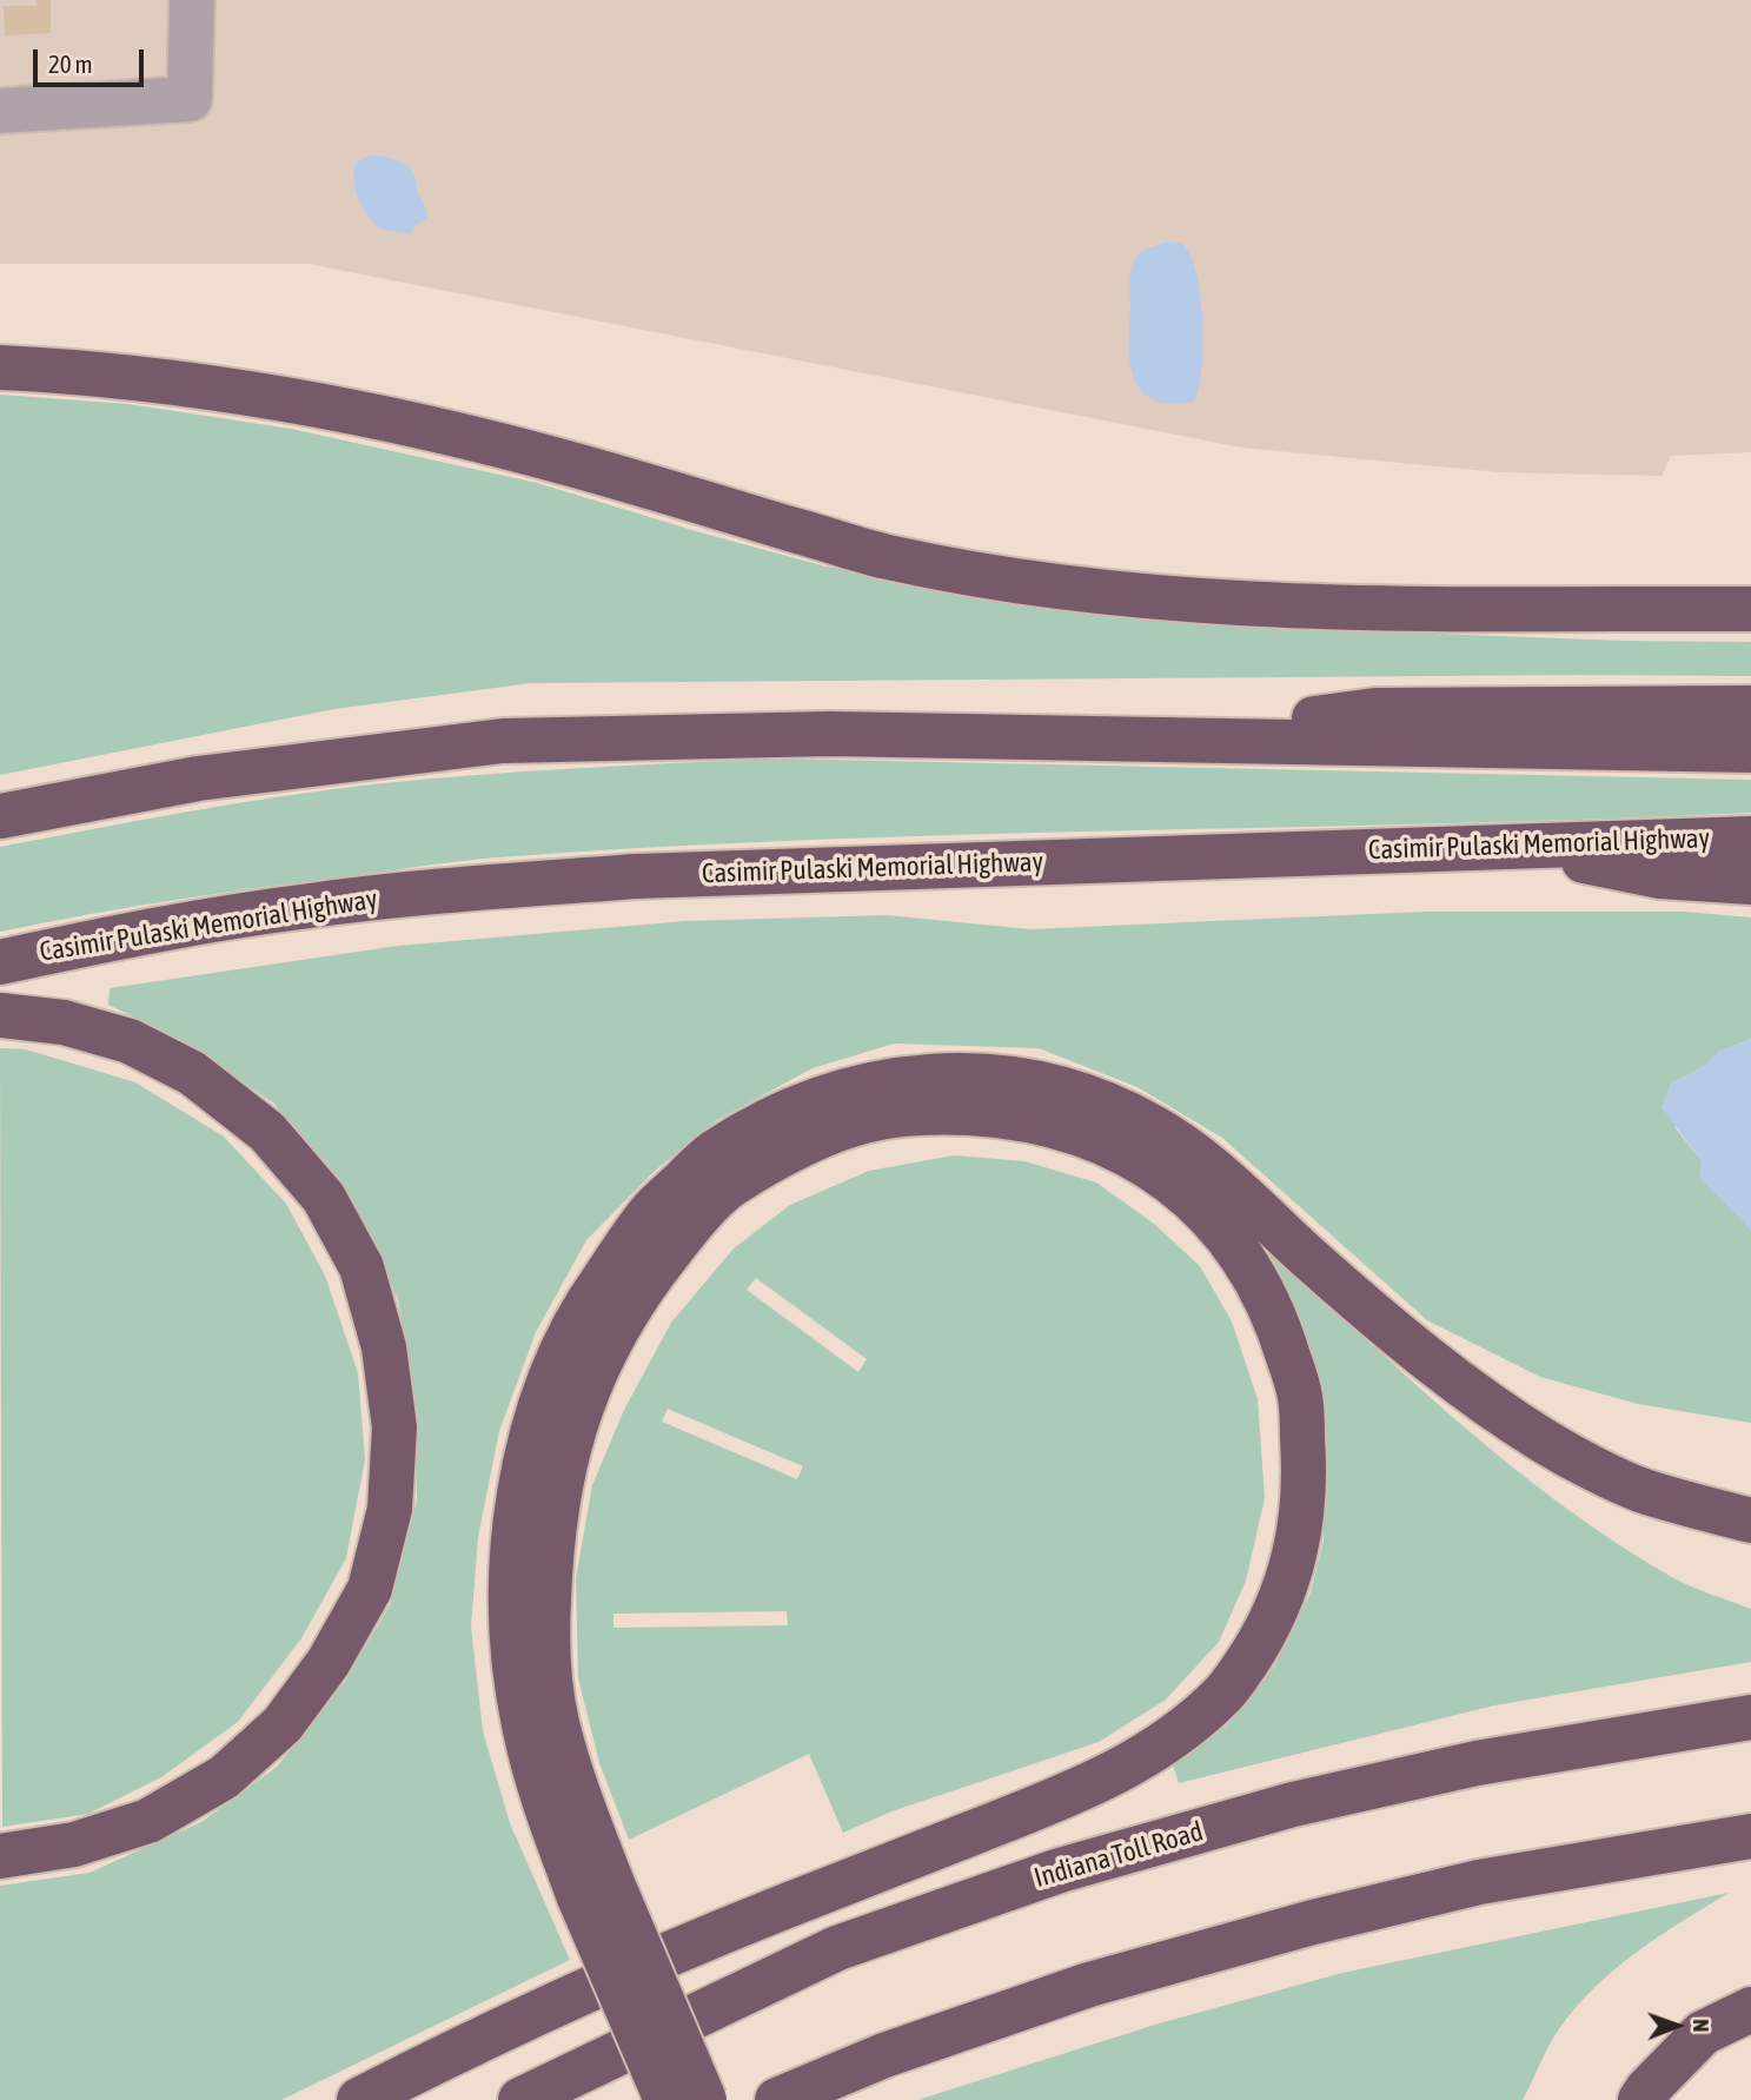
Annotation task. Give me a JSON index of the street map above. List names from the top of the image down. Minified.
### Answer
{"streets":{"highway":["Casimir Pulaski Memorial Highway","Indiana Toll Road"]},"scale_bar":"20 m","north":"right"}
